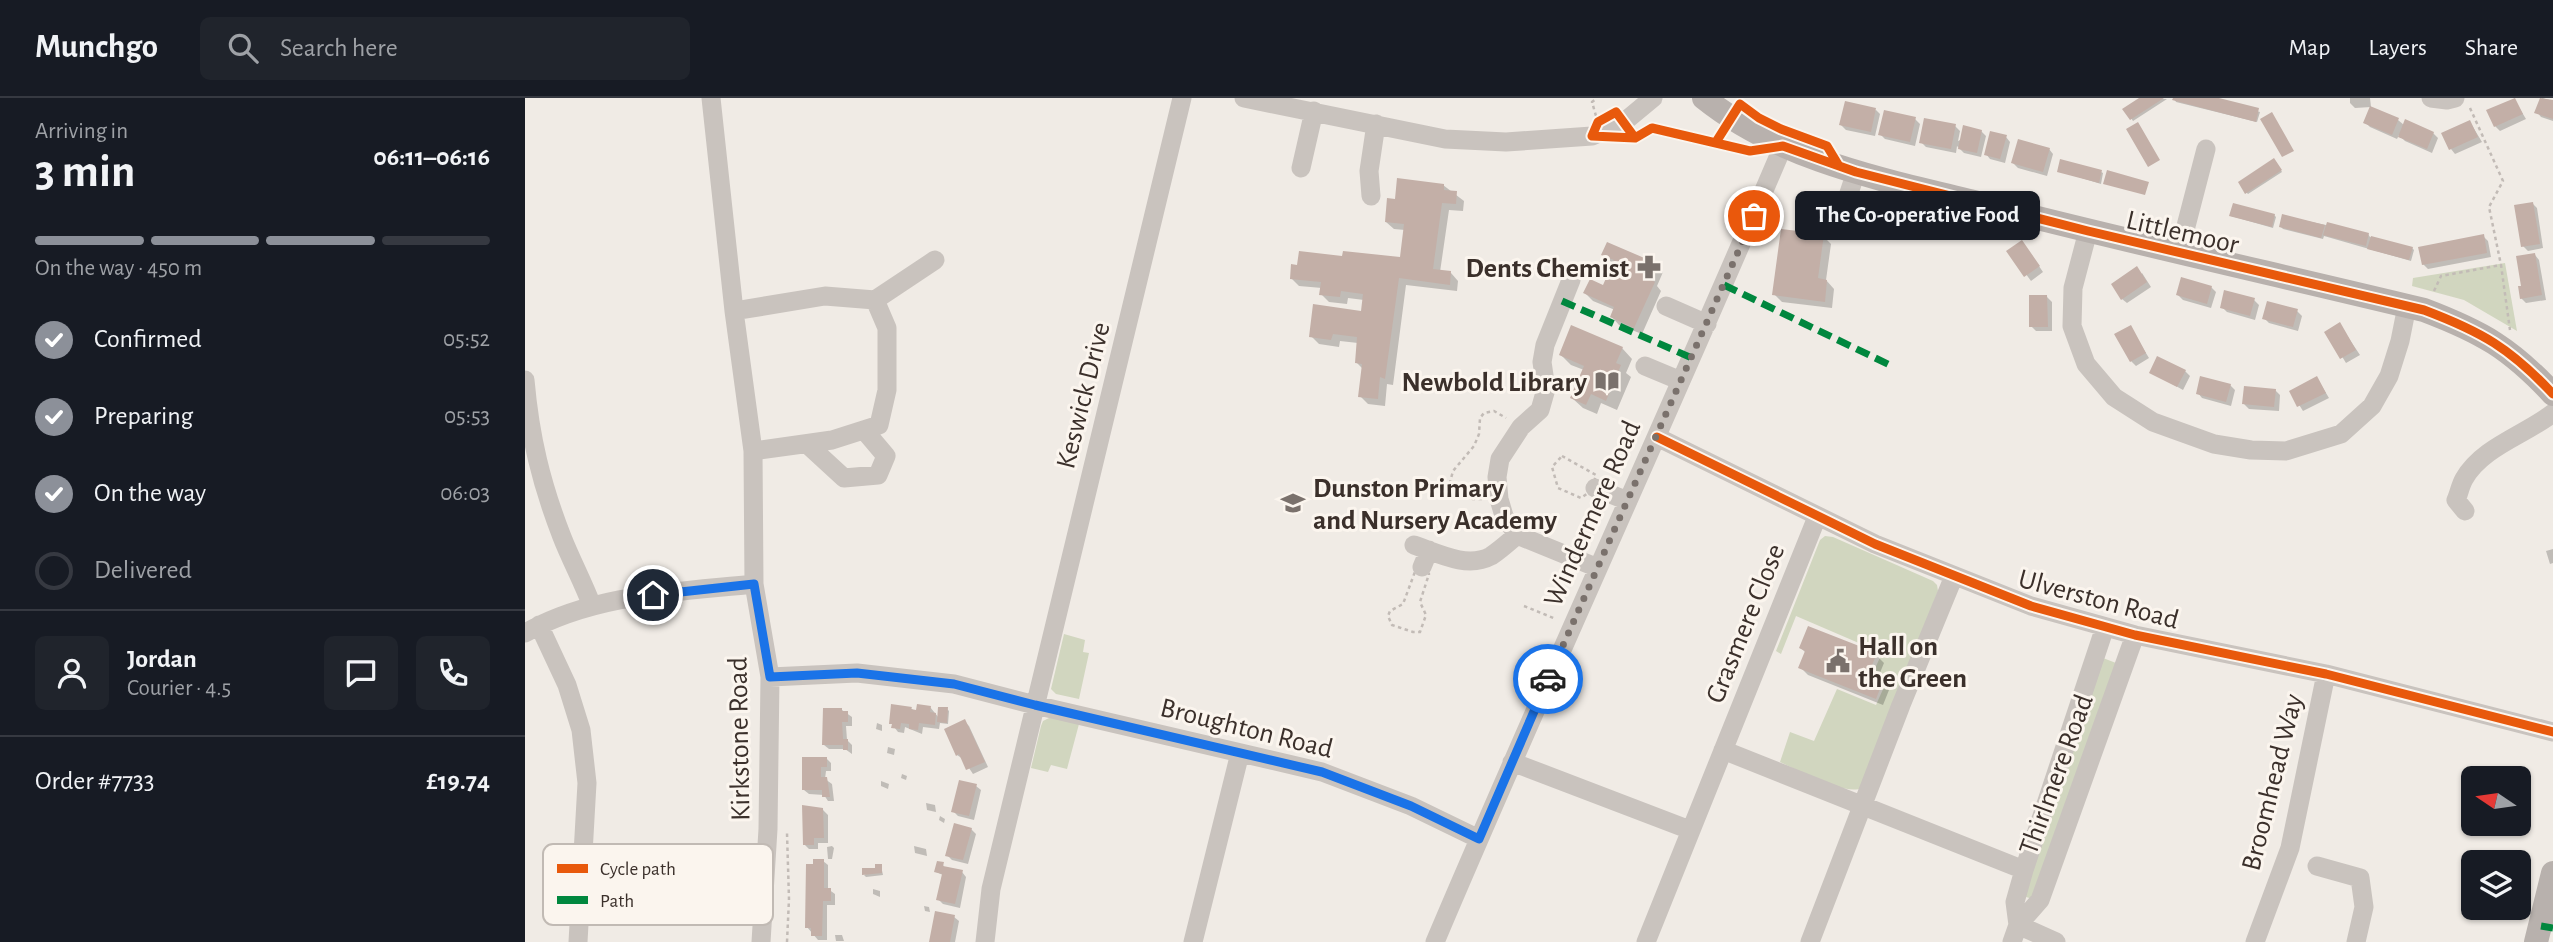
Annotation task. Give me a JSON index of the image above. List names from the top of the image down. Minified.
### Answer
{"streets":{"main road":["Littlemoor"],"street":["Keswick Drive","Windermere Road","Ulverston Road","Grasmere Close","Broughton Road","Kirkstone Road","Thirlmere Road","Broomhead Way"]},"crossings":[["Littlemoor","Windermere Road"],["Keswick Drive","Broughton Road"],["Windermere Road","Ulverston Road"],["Windermere Road","Broughton Road"],["Ulverston Road","Grasmere Close"],["Ulverston Road","Thirlmere Road"],["Ulverston Road","Broomhead Way"]],"places":{"other":["The Co-operative Food"],"pharmacy":["Dents Chemist"],"library":["Newbold Library"],"school or university":["Dunston Primary and Nursery Academy"],"public building":["Hall on the Green"]},"legend":["Cycle path","Path"],"north":"left","page":{"header":"Munchgo","search":"Search here","nav":["Map","Layers","Share"],"heading":["3 min","Arriving in","06:11–06:16"],"panel":["Jordan","Courier · 4.5","Order #7733","£19.74"],"bubble":"The Co-operative Food","bar":"On the way · 450 m","list":[["Confirmed","05:52"],["Preparing","05:53"],["On the way","06:03"],"Delivered"]}}
